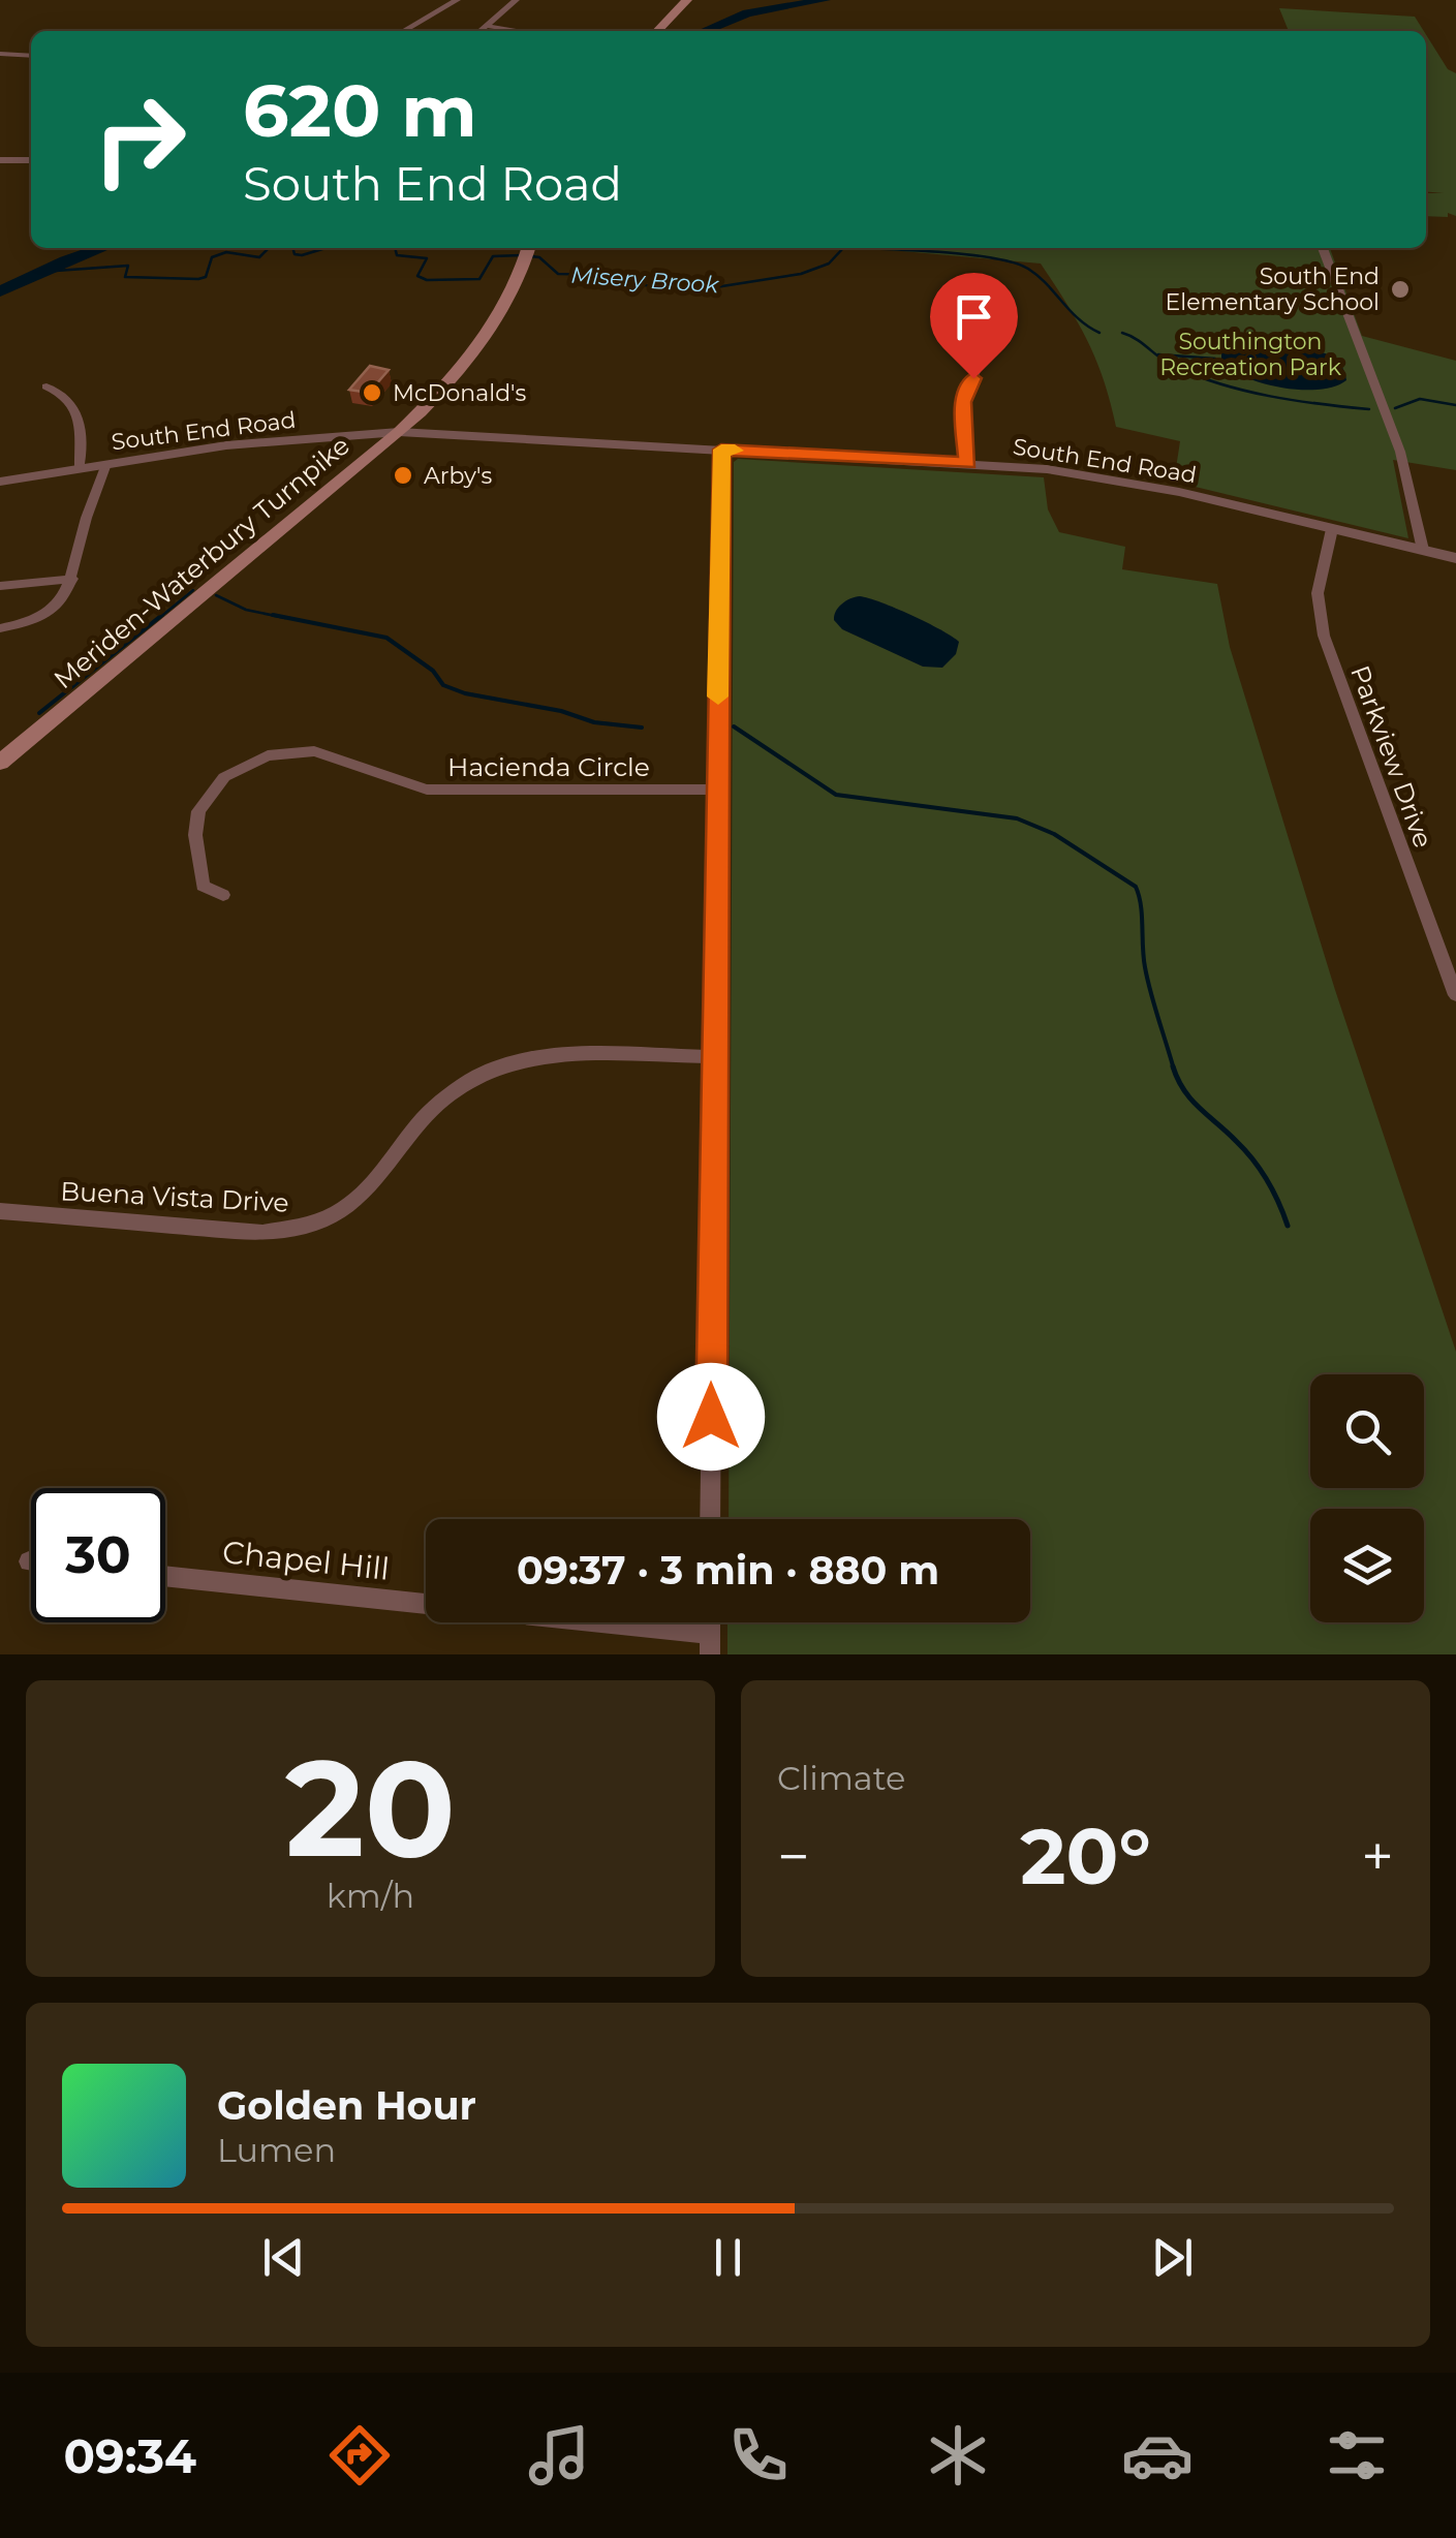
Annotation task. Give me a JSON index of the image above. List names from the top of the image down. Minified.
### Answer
{"streets":{"main road":["Meriden-Waterbury Turnpike"],"street":["South End Road","Parkview Drive","Hacienda Circle","Buena Vista Drive","Chapel Hill"]},"crossings":[["South End Road","Meriden-Waterbury Turnpike"],["South End Road","Parkview Drive"]],"water":["Misery Brook"],"parks":["Southington Recreation Park"],"places":["South End Elementary School","McDonald's","Arby's"],"page":{"turn":["620 m","South End Road"],"limit":"30","trip":"09:37 · 3 min · 880 m","tile":[["20","km/h"],"Climate"],"heat":["−","20°","+"],"song":["Golden Hour","Lumen"],"tabs":"09:34"}}
